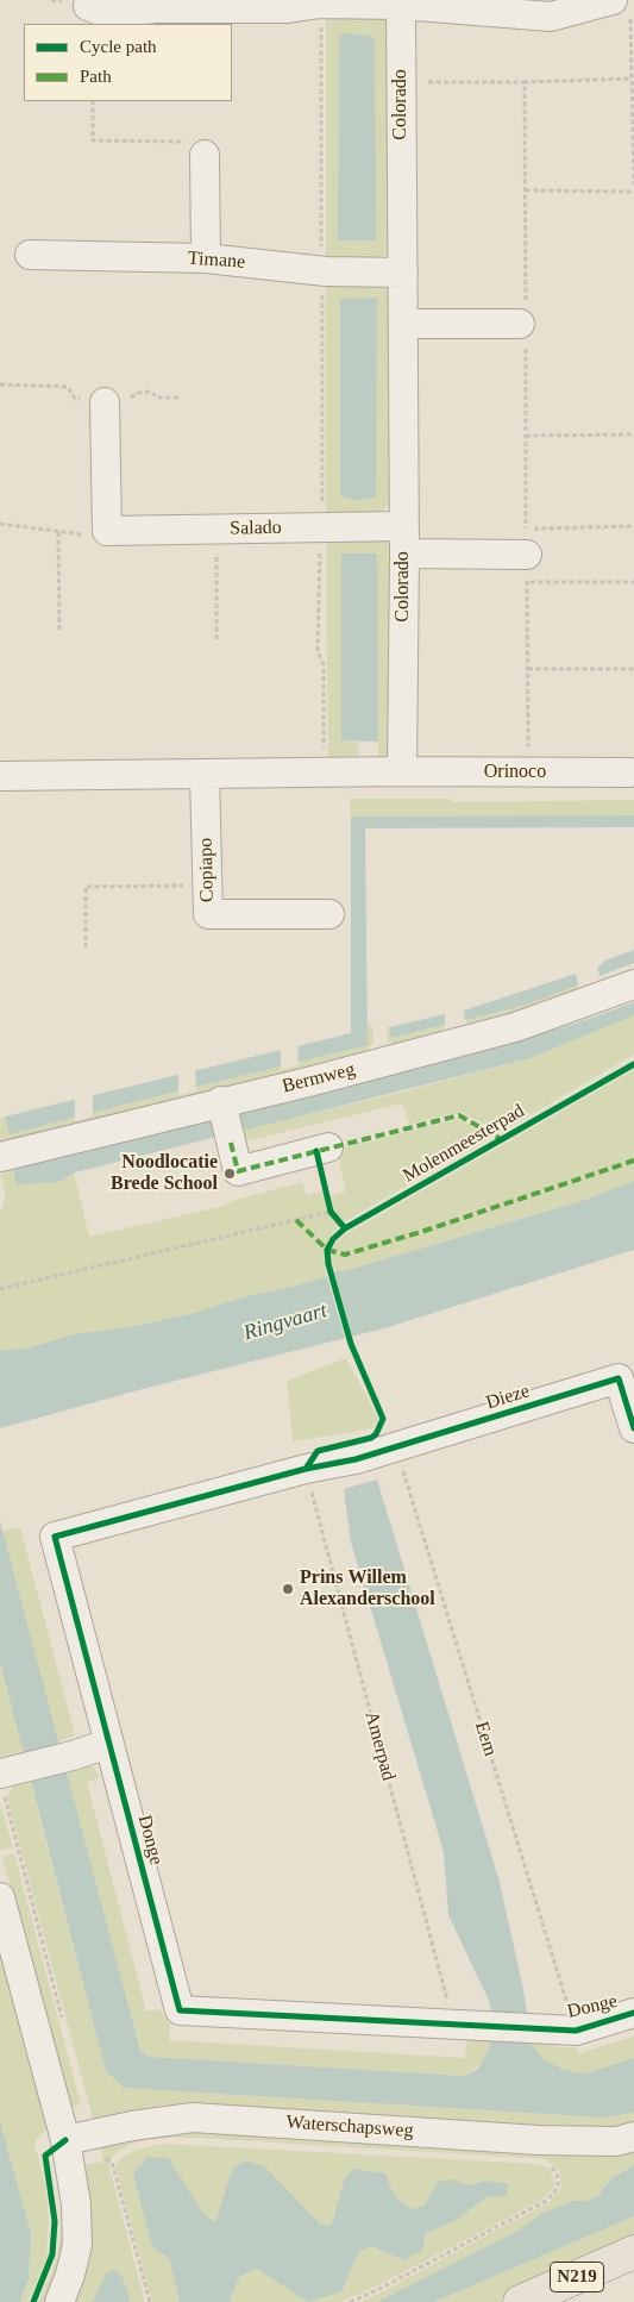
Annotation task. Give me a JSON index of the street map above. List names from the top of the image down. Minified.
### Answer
{"streets":{"main road":["N219"],"street":["Colorado","Timane","Salado","Orinoco","Copiapo","Bermweg","Dieze","Donge","Waterschapsweg"],"path":["Eem","Amerpad"],"cycle path":["Molenmeesterpad"]},"crossings":[["Colorado","Timane"],["Colorado","Salado"],["Colorado","Orinoco"],["Dieze","Eem"],["Dieze","Donge"],["Eem","Donge"],["Amerpad","Donge"]],"water":["Ringvaart"],"places":["Noodlocatie Brede School","Prins Willem Alexanderschool"],"legend":["Cycle path","Path"]}
